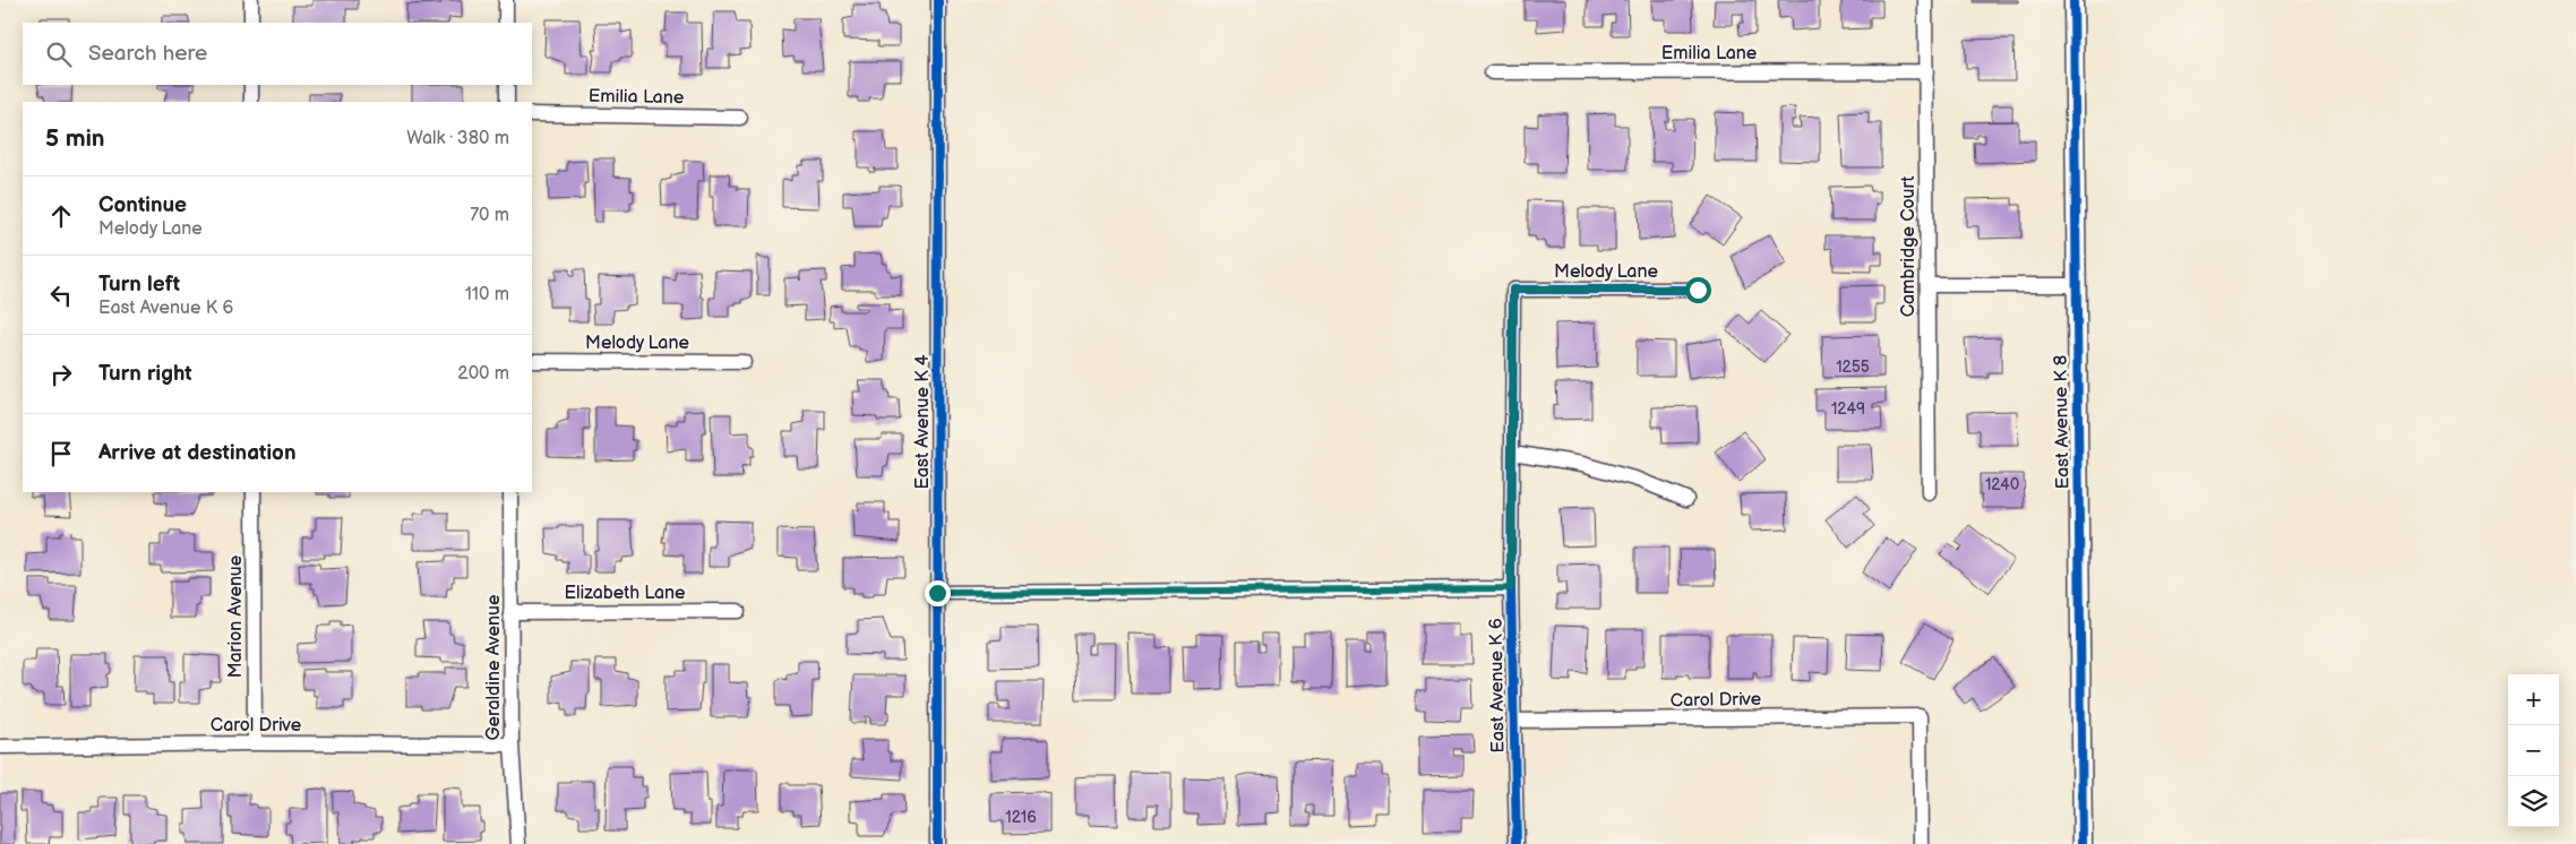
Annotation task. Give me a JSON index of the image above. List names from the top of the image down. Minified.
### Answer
{"streets":{"street":["Emilia Lane","Cambridge Court","Melody Lane","East Avenue K 4","East Avenue K 8","Elizabeth Lane","Marion Avenue","Geraldine Avenue","East Avenue K 6","Carol Drive"]},"crossings":[["Emilia Lane","Cambridge Court"],["Melody Lane","East Avenue K 6"],["Elizabeth Lane","Geraldine Avenue"],["Marion Avenue","Carol Drive"],["Geraldine Avenue","Carol Drive"],["East Avenue K 6","Carol Drive"]],"house_numbers":["1255","1249","1240","1216"],"page":{"search":"Search here","heading":["5 min","Walk · 380 m"],"list":[["Continue","Melody Lane","70 m"],["Turn left","East Avenue K 6","110 m"],["Turn right","200 m"],"Arrive at destination"],"map_buttons":["+","−"]}}
